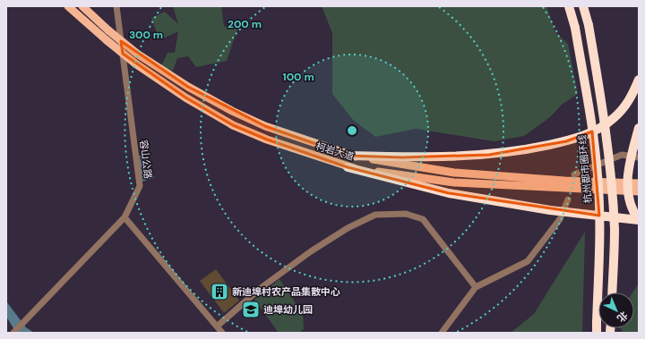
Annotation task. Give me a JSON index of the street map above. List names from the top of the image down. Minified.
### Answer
{"streets":{"highway":["杭州都市圈环线"],"main road":["柯岩大道"],"street":["容山公路"]},"places":{"building":["新迪埠村农产品集散中心"],"school or university":["迪埠幼儿园"]},"north":"bottom right","rings":["200 m","300 m","100 m"]}
